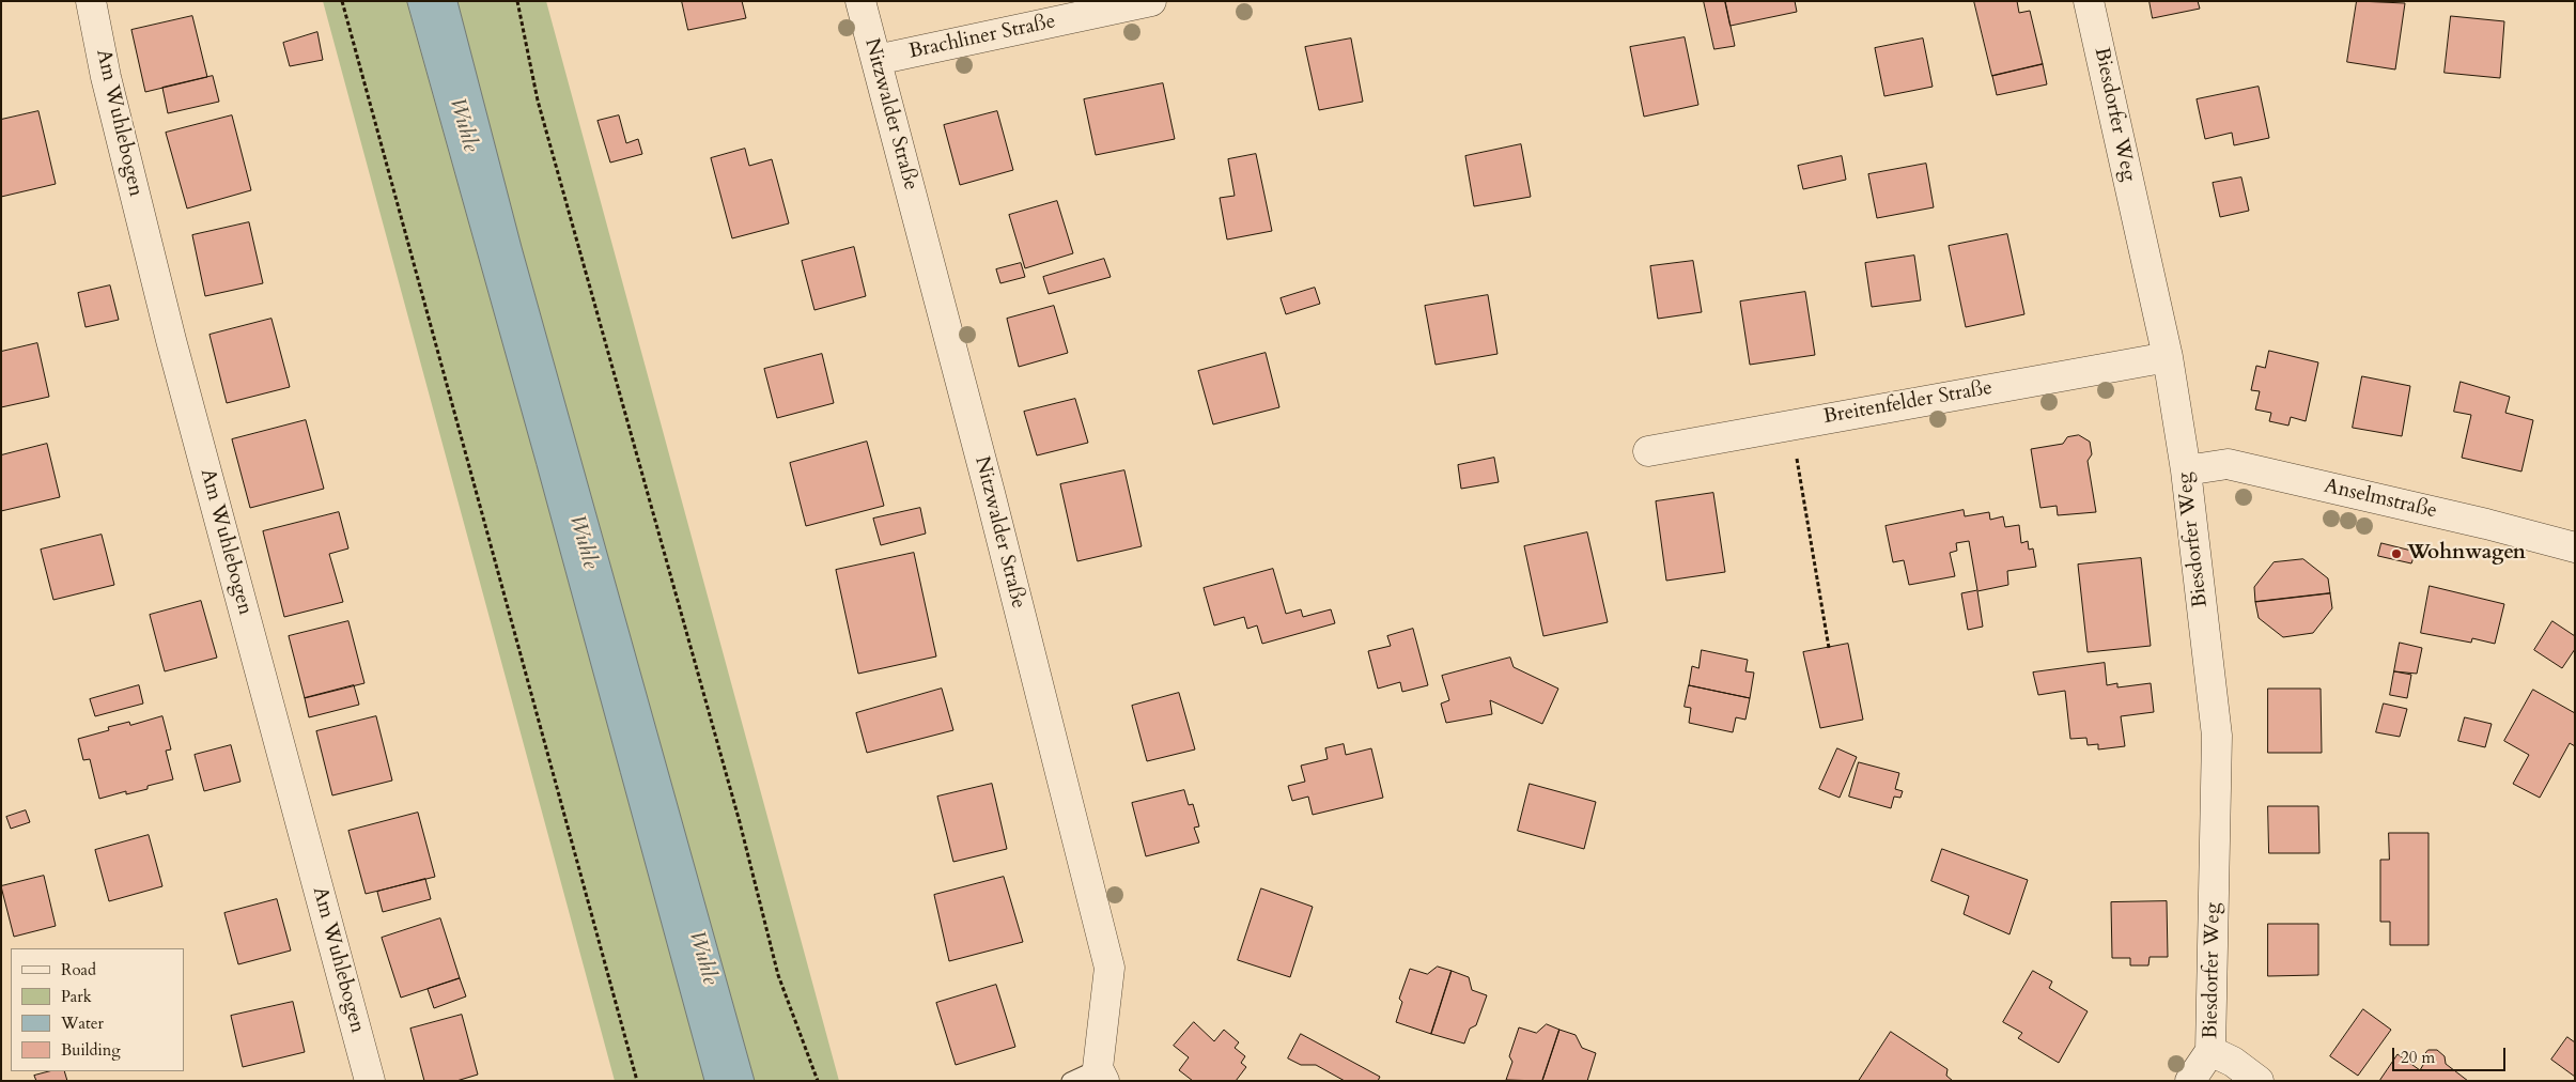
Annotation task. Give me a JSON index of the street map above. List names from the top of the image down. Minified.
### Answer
{"streets":{"street":["Brachliner Straße","Nitzwalder Straße","Biesdorfer Weg","Am Wuhlebogen","Breitenfelder Straße","Anselmstraße"]},"crossings":[["Brachliner Straße","Nitzwalder Straße"],["Biesdorfer Weg","Breitenfelder Straße"],["Biesdorfer Weg","Anselmstraße"]],"water":["Wuhle"],"places":["Wohnwagen"],"legend":["Road","Park","Water","Building"],"scale_bar":"20 m"}
